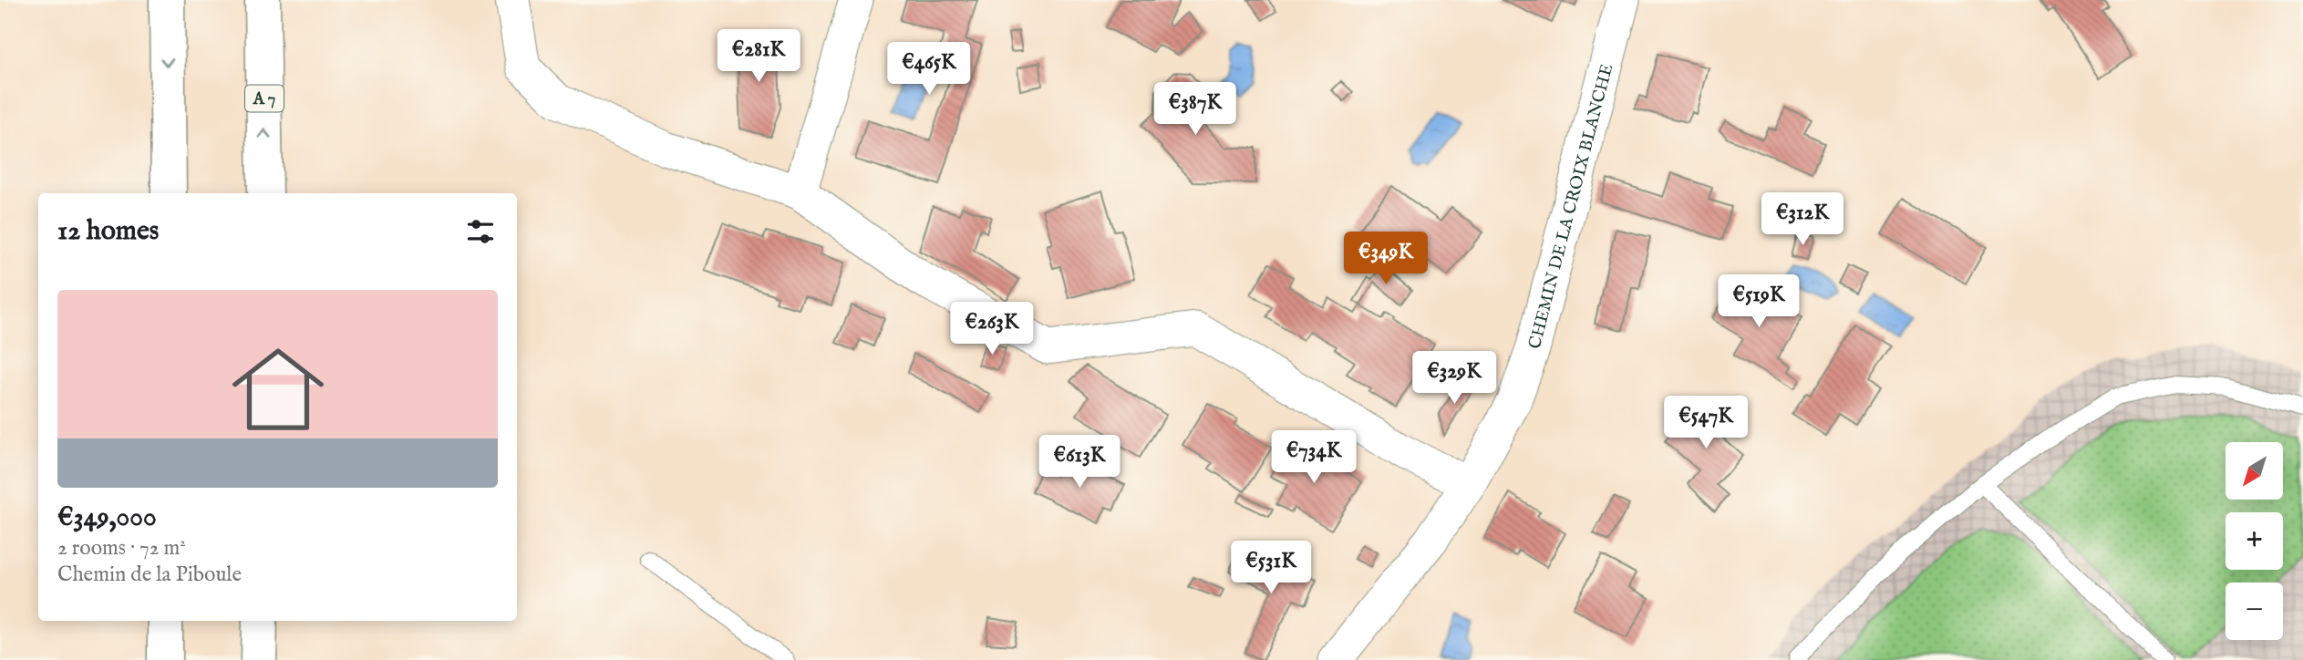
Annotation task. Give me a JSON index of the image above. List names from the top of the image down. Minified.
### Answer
{"streets":{"highway":["A 7"],"street":["CHEMIN DE LA CROIX BLANCHE"]},"north":"bottom left","page":{"price":["€281K","€465K","€387K","€312K","€349K","€519K","€263K","€329K","€547K","€734K","€613K","€531K"],"heading":"12 homes","list":[{"name":"€349,000","note":"2 rooms · 72 m² · Chemin de la Piboule"}],"map_buttons":["+","−"]}}
